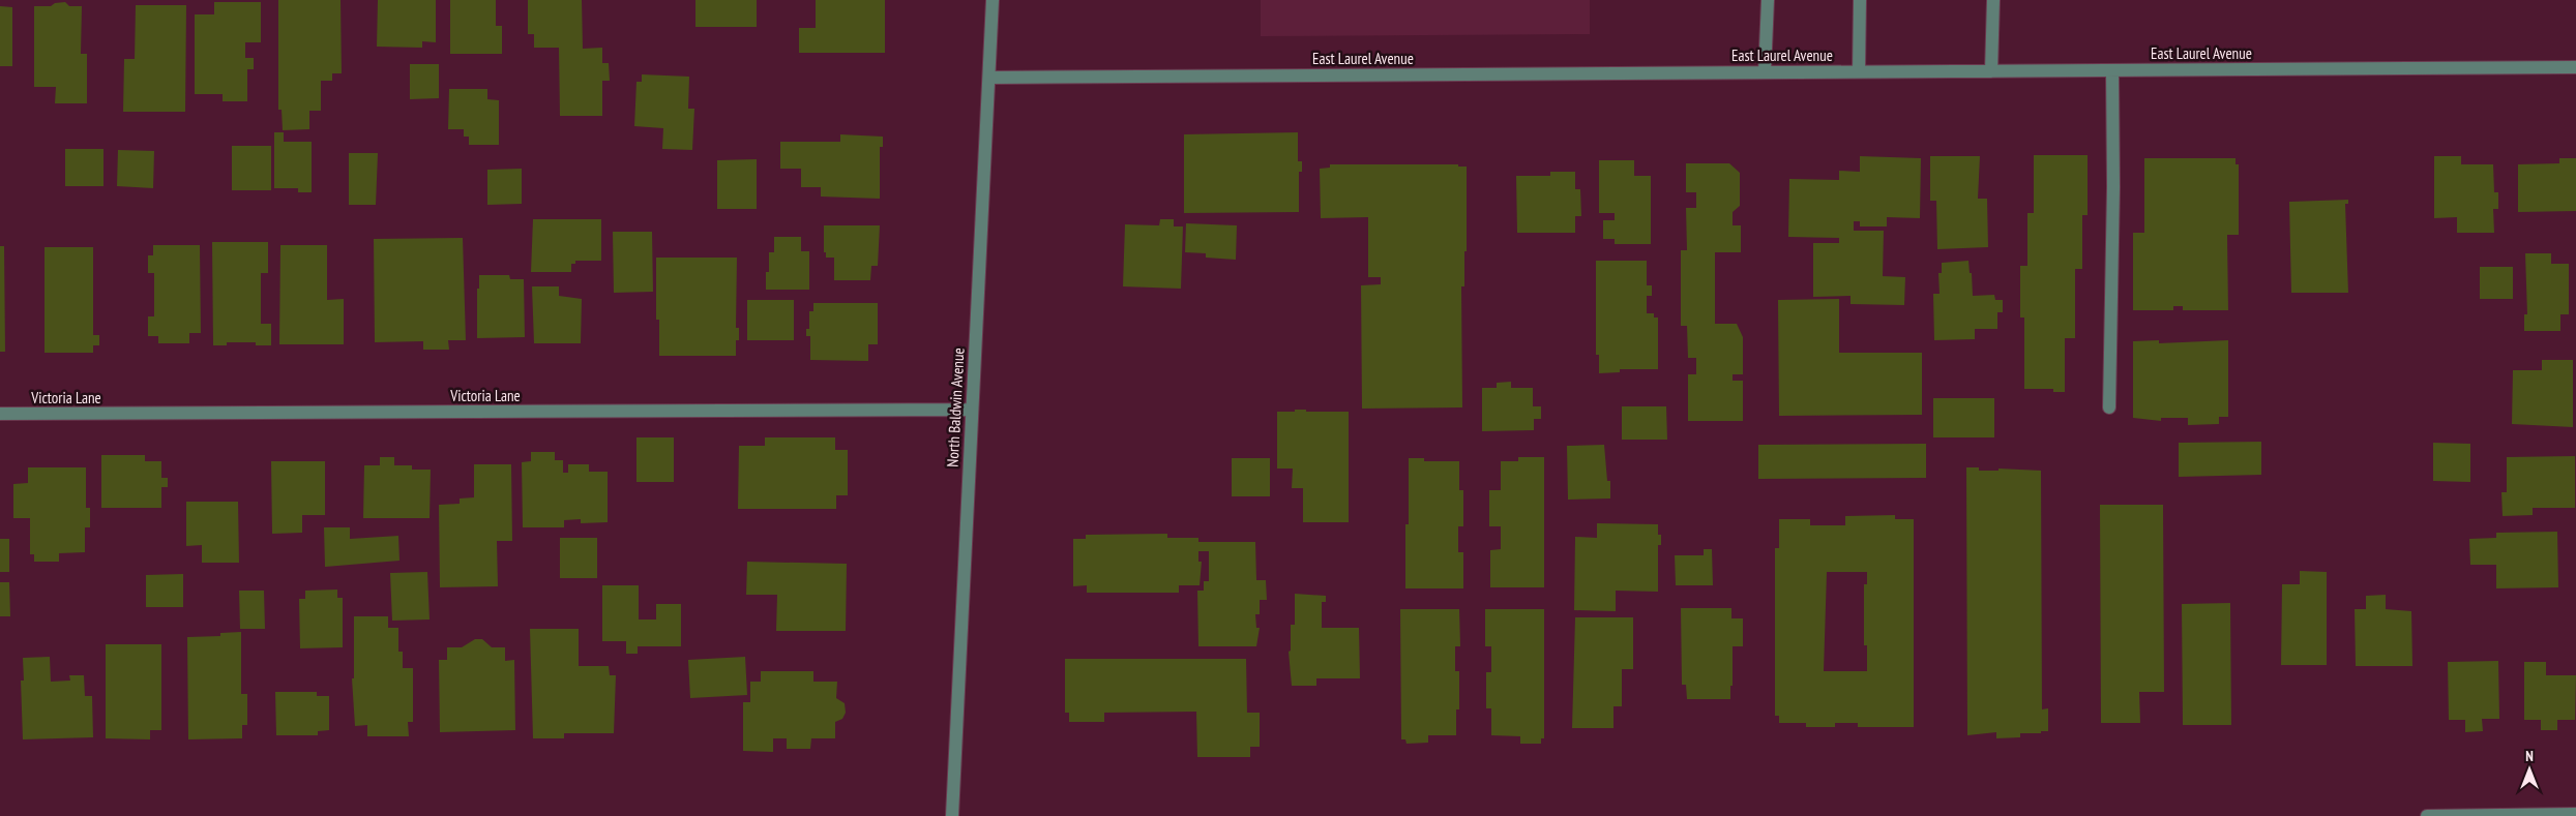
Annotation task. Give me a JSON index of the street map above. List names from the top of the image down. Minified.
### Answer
{"streets":{"street":["East Laurel Avenue","Victoria Lane","North Baldwin Avenue"]},"crossings":[["East Laurel Avenue","North Baldwin Avenue"],["Victoria Lane","North Baldwin Avenue"]],"north":"top"}
